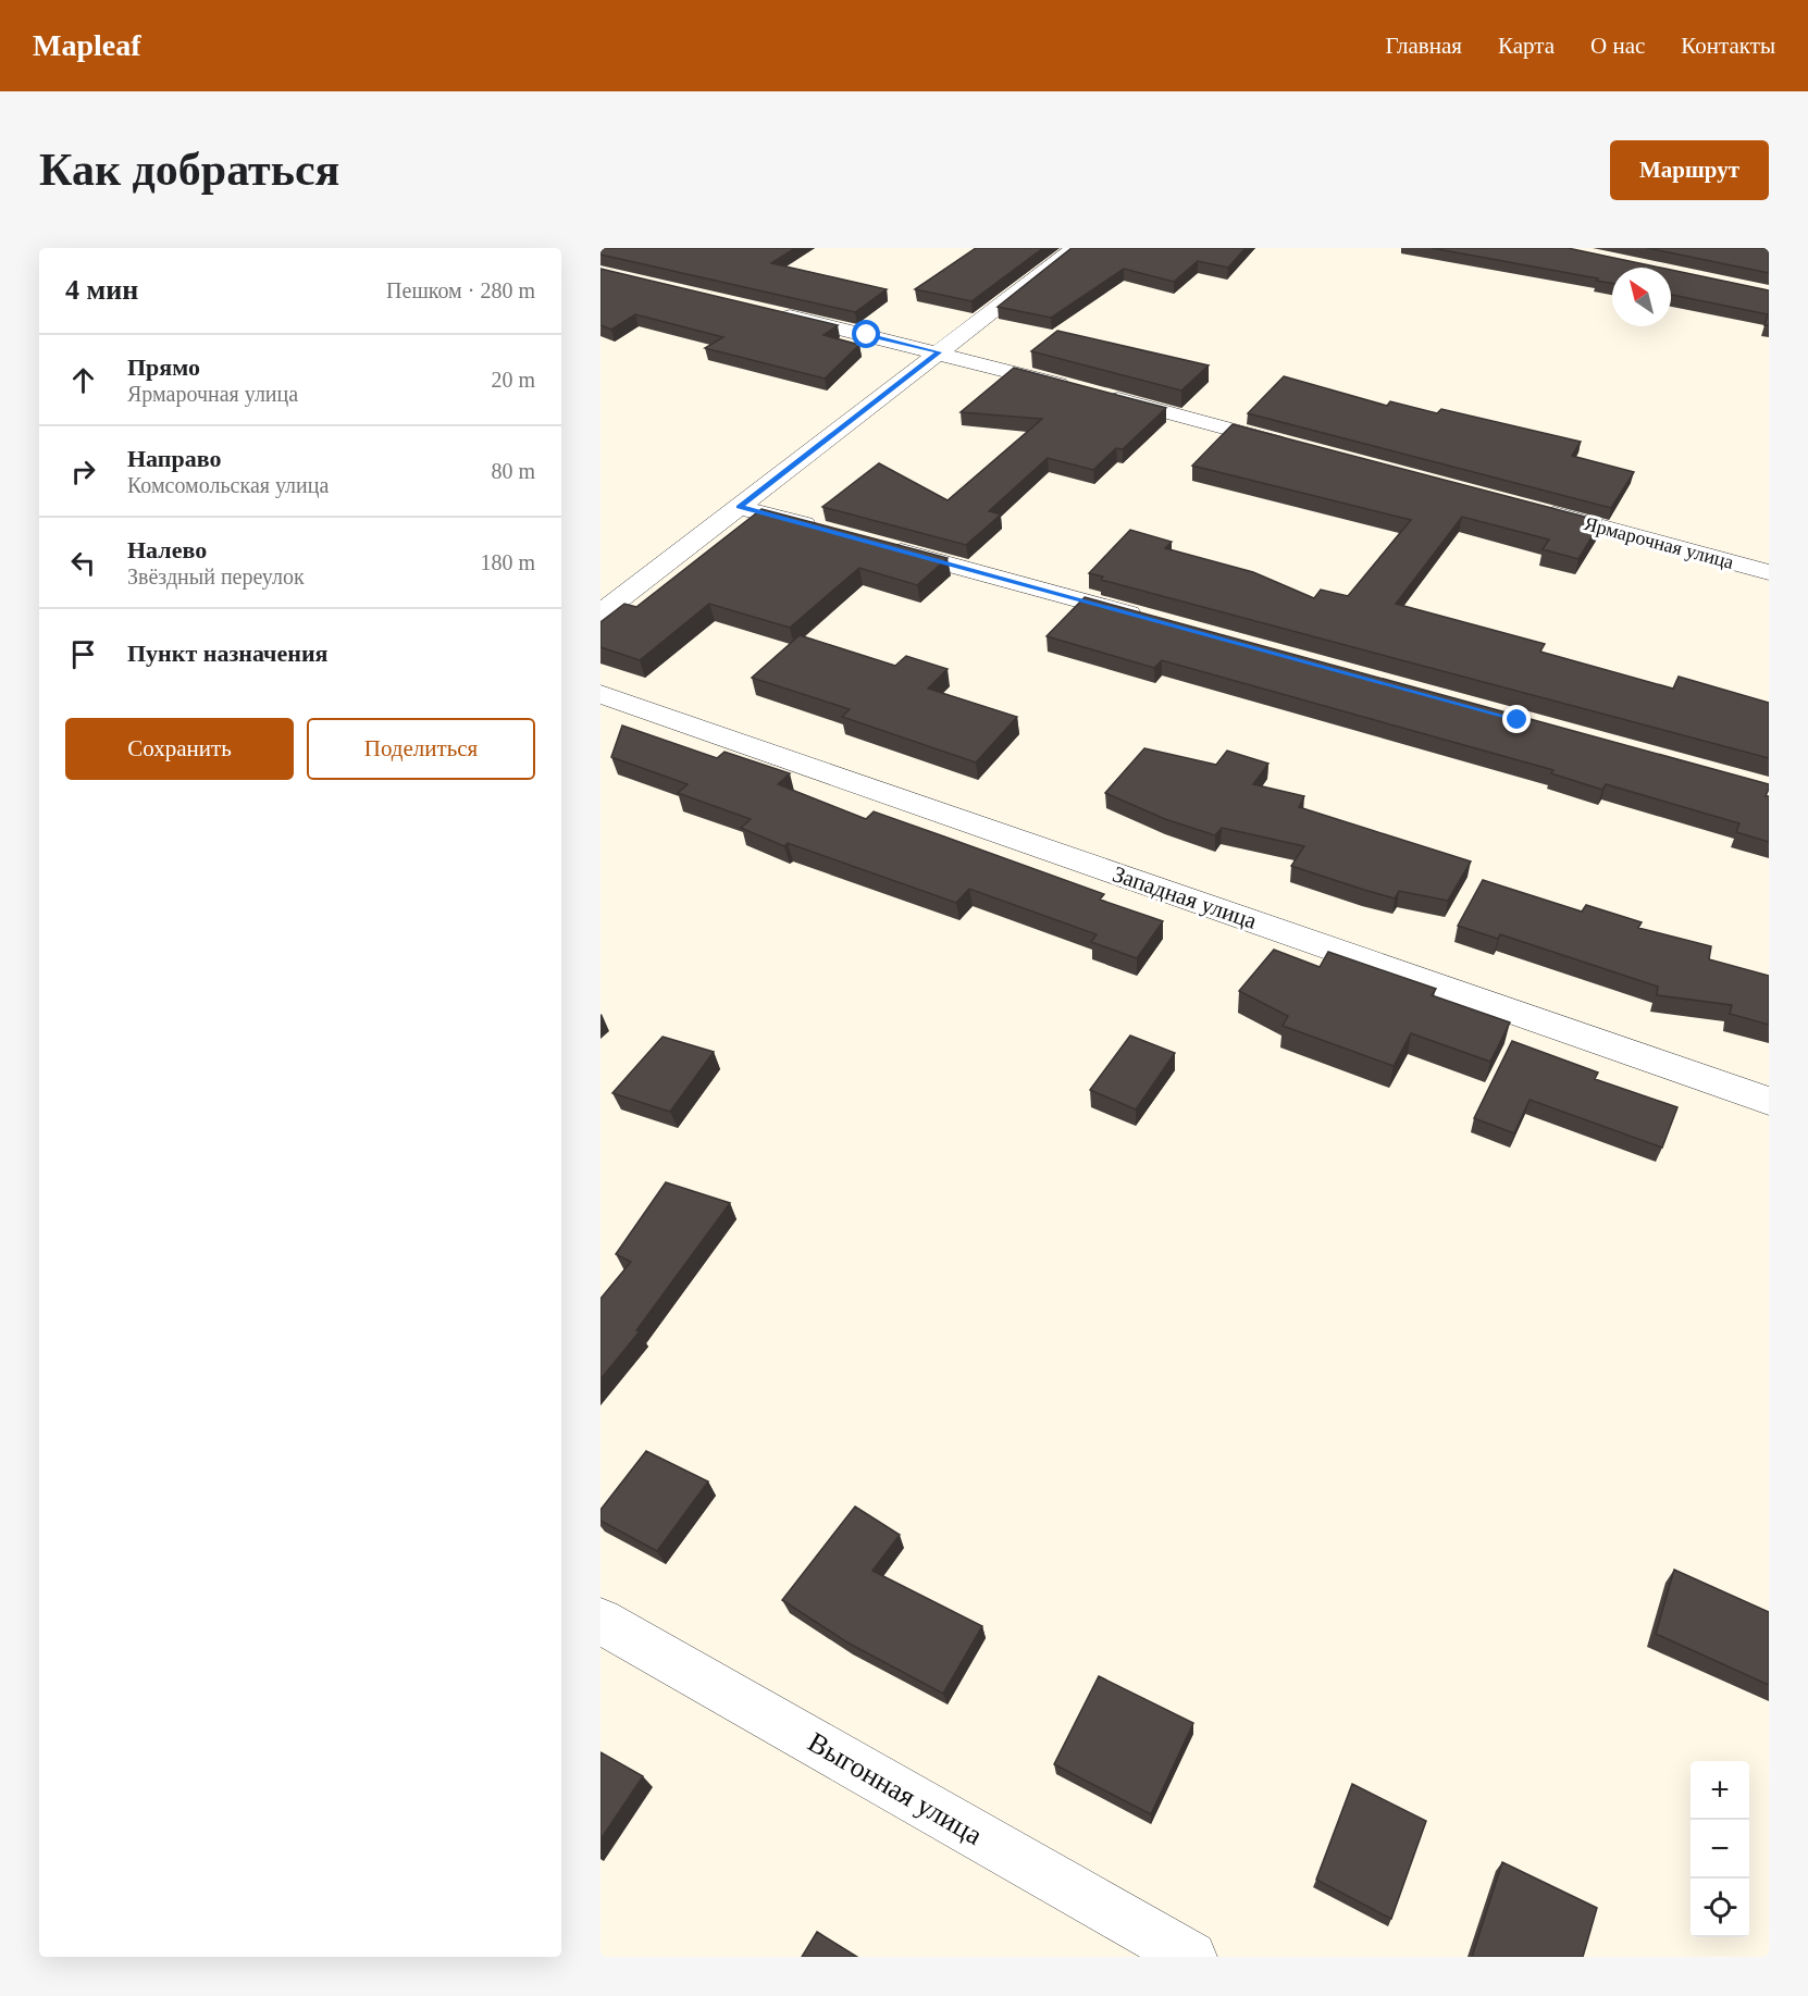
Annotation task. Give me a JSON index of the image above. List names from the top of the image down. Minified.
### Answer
{"streets":{"street":["Ярмарочная улица","Западная улица","Выгонная улица"]},"north":"top left","page":{"header":"Mapleaf","nav":["Главная","Карта","О нас","Контакты"],"buttons":["Маршрут",["Сохранить","Поделиться"]],"title":"Как добраться","heading":["4 мин","Пешком · 280 m"],"list":[["Прямо","Ярмарочная улица","20 m"],["Направо","Комсомольская улица","80 m"],["Налево","Звёздный переулок","180 m"],"Пункт назначения"],"map_buttons":["+","−"]}}
